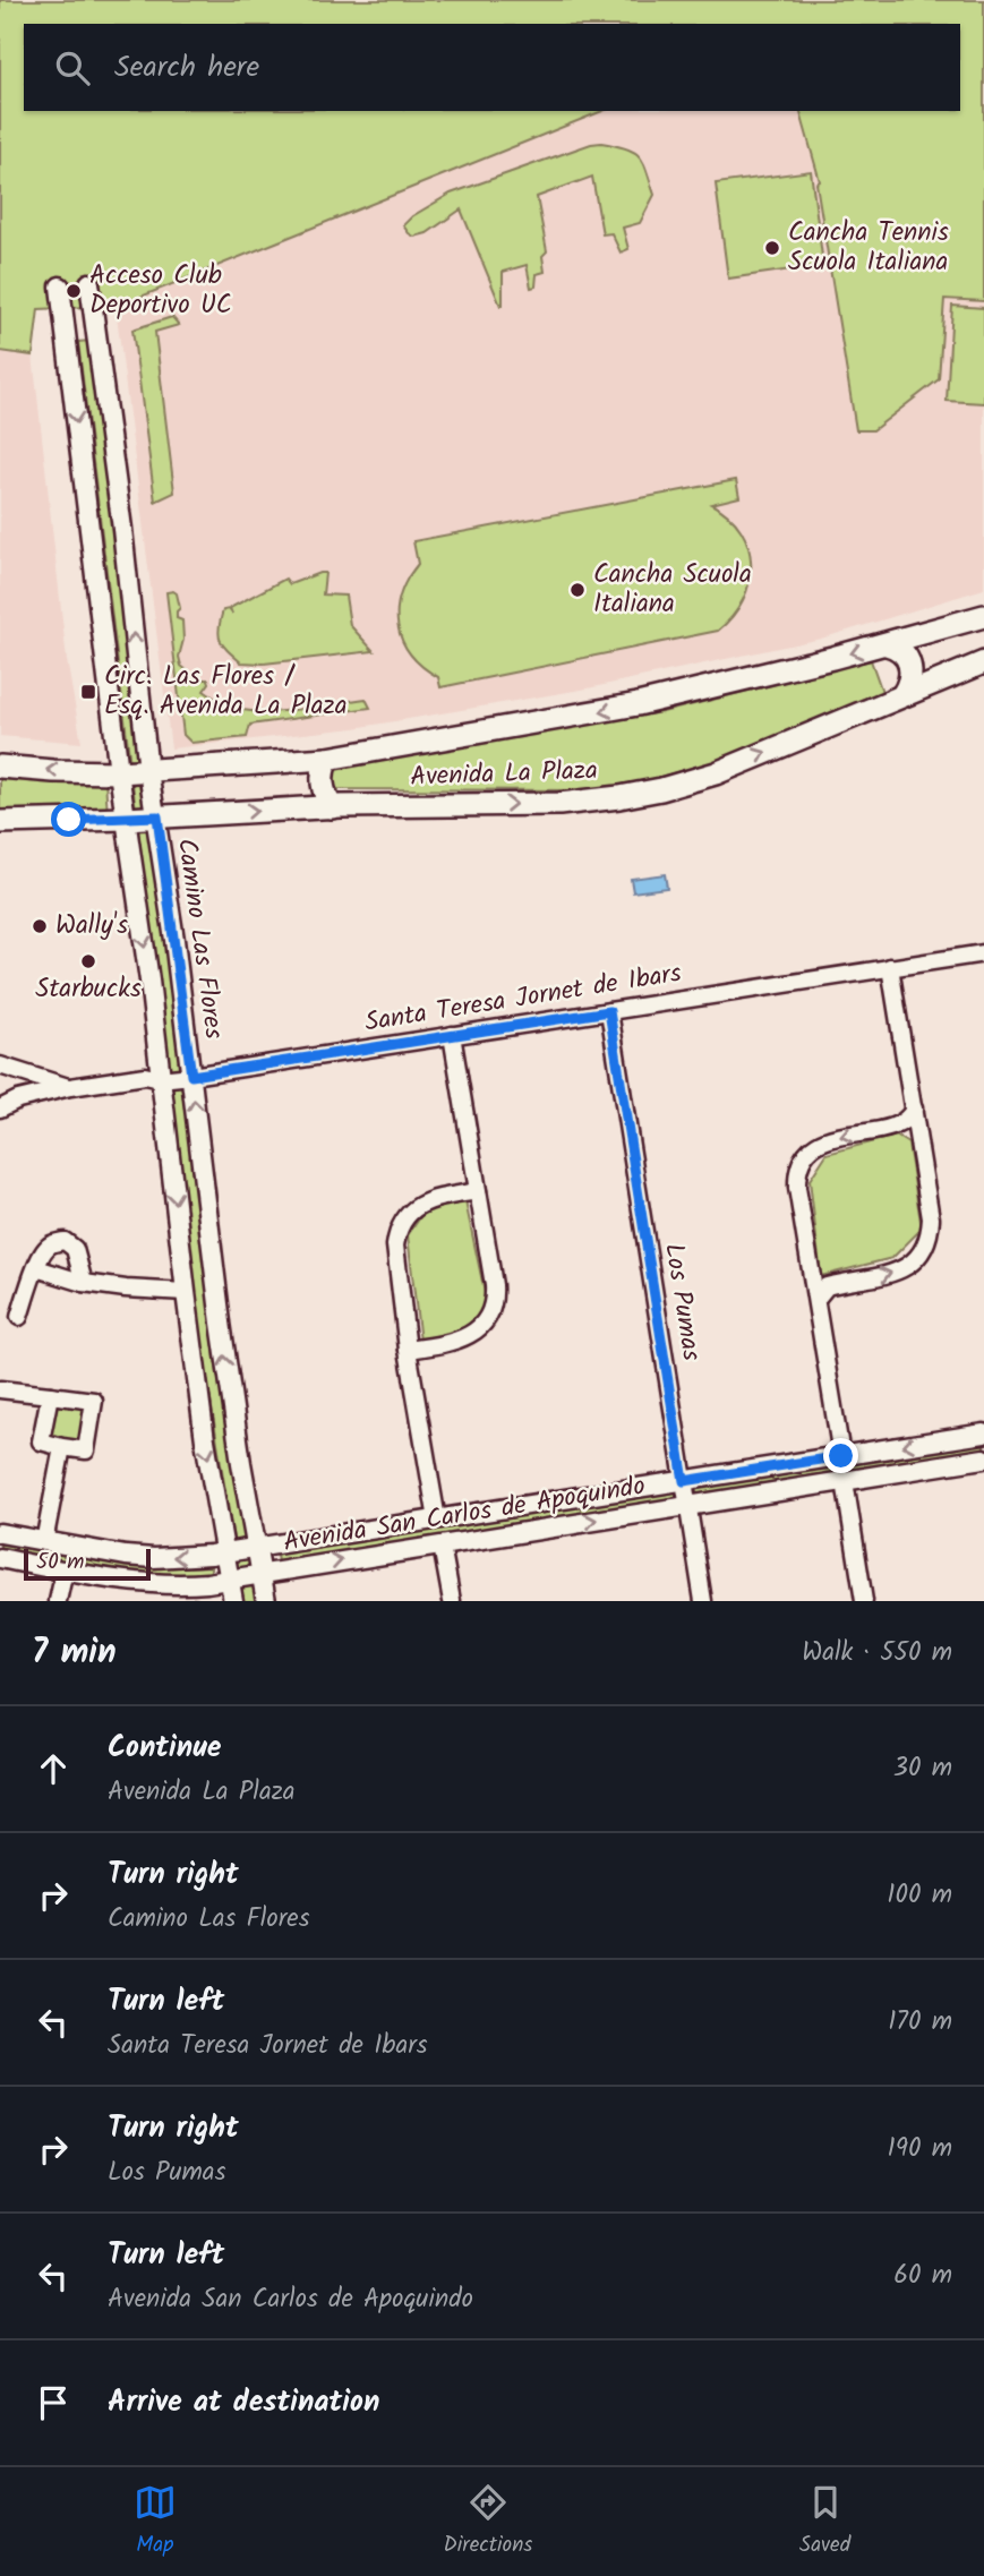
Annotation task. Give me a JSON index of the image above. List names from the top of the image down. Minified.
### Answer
{"streets":{"main road":["Avenida La Plaza"],"street":["Camino Las Flores","Santa Teresa Jornet de Ibars","Los Pumas","Avenida San Carlos de Apoquindo"]},"crossings":[["Avenida La Plaza","Camino Las Flores"],["Camino Las Flores","Santa Teresa Jornet de Ibars"],["Camino Las Flores","Avenida San Carlos de Apoquindo"],["Santa Teresa Jornet de Ibars","Los Pumas"],["Los Pumas","Avenida San Carlos de Apoquindo"]],"places":{"other":["Cancha Tennis Scuola Italiana","Acceso Club Deportivo UC","Cancha Scuola Italiana","Wally's","Starbucks"],"transit":["Circ. Las Flores / Esq. Avenida La Plaza"]},"scale_bar":"50 m","page":{"search":"Search here","scale":"50 m","heading":["7 min","Walk · 550 m"],"list":[["Continue","Avenida La Plaza","30 m"],["Turn right","Camino Las Flores","100 m"],["Turn left","Santa Teresa Jornet de Ibars","170 m"],["Turn right","Los Pumas","190 m"],["Turn left","Avenida San Carlos de Apoquindo","60 m"],"Arrive at destination"],"nav":["Map","Directions","Saved"]}}
